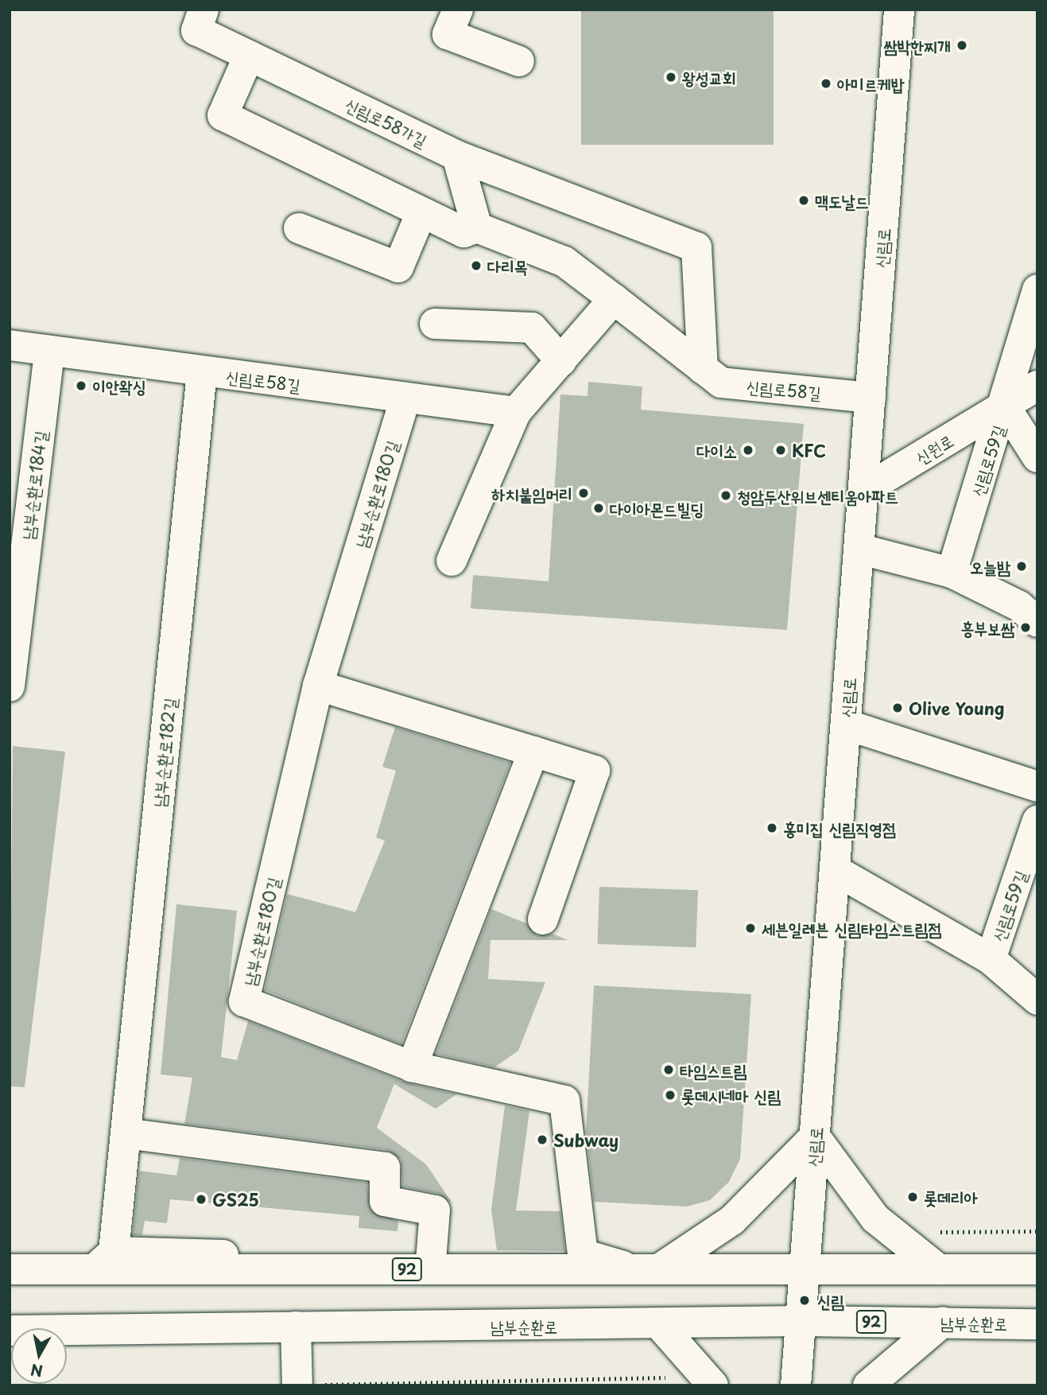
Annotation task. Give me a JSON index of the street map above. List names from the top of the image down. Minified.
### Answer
{"streets":{"street":["신림로58가길","신림로","신림로58길","신원로","신림로59길","남부순환로184길","남부순환로180길","남부순환로182길","92","남부순환로"]},"crossings":[["신림로","신림로58길"],["신림로","신원로"],["신림로","92"],["신림로","남부순환로"],["신림로58길","남부순환로184길"],["신림로58길","남부순환로180길"],["신림로58길","남부순환로182길"],["신원로","신림로59길"],["남부순환로180길","92"],["남부순환로182길","92"]],"places":["쌈박한찌개","왕성교회","아미르케밥","맥도날드","다리목","이안왁싱","다이소","KFC","하치붙임머리","청암두산위브센티움아파트","다이아몬드빌딩","오늘밤","흥부보쌈","Olive Young","홍미집 신림직영점","세븐일레븐 신림타임스트림점","타임스트림","롯데시네마 신림","Subway","롯데리아","GS25","신림"],"north":"bottom"}
